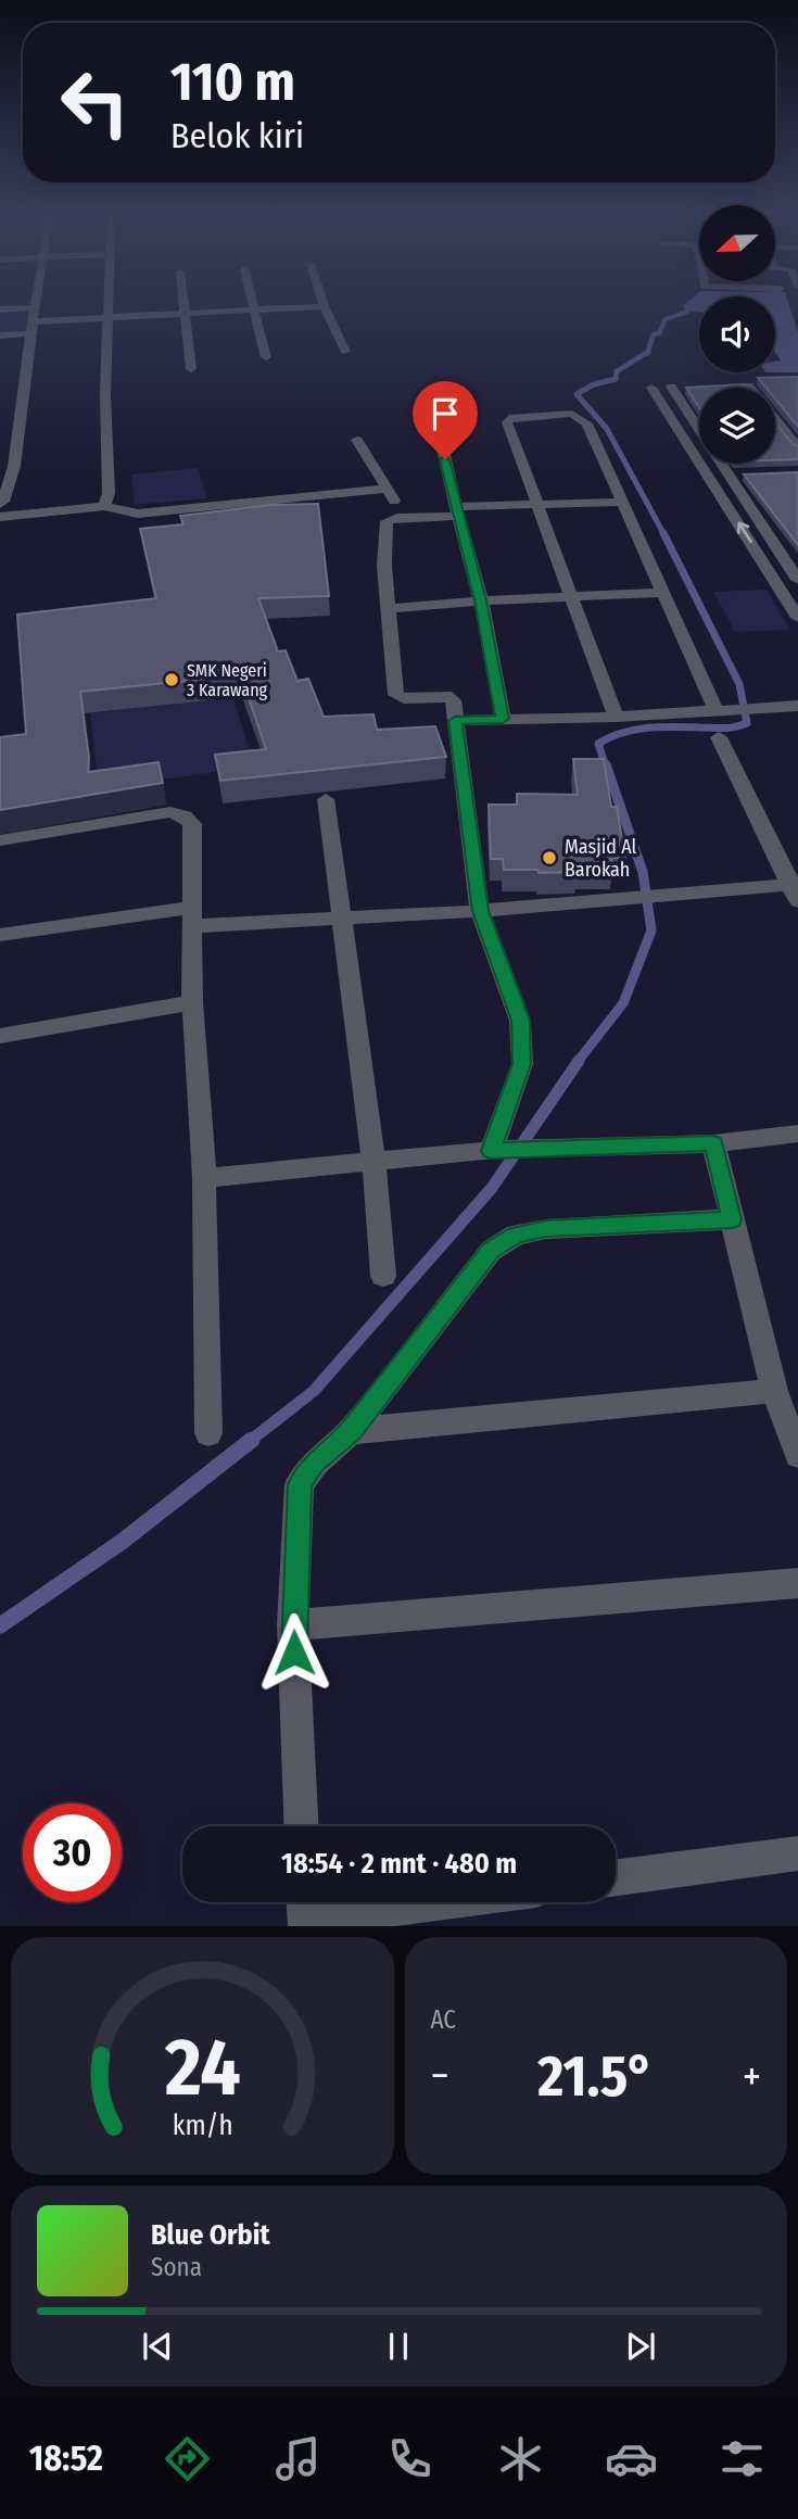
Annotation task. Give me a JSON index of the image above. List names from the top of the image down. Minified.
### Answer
{"places":["SMK Negeri 3 Karawang","Masjid Al Barokah"],"north":"left","page":{"turn":["110 m","Belok kiri"],"limit":"30","trip":"18:54 · 2 mnt · 480 m","tile":"AC","heat":["−","21.5°","+"],"song":["Blue Orbit","Sona"],"tabs":"18:52","gauge":["24","km/h"]}}
